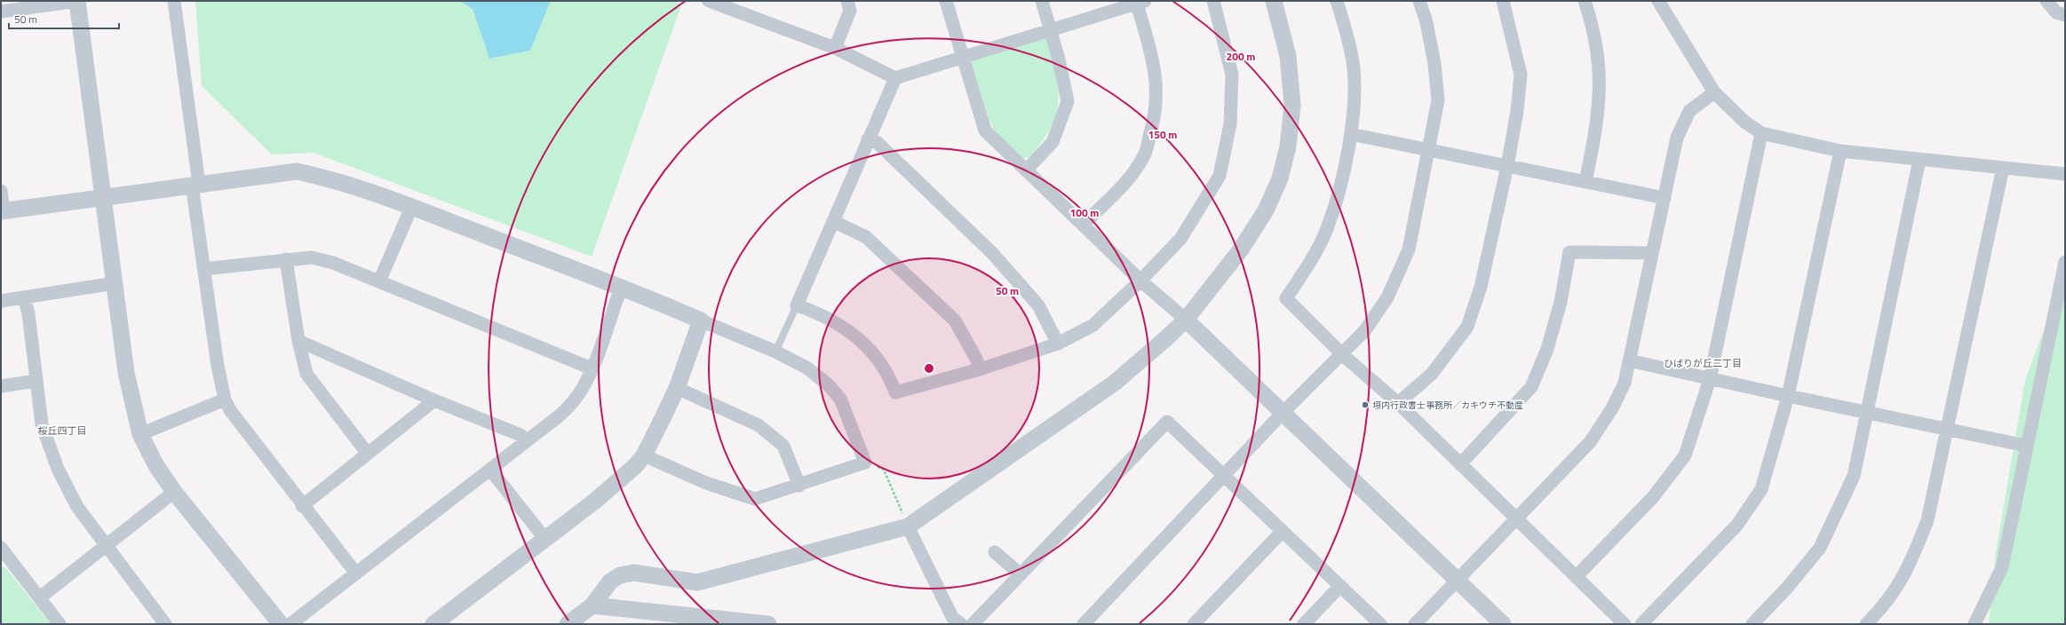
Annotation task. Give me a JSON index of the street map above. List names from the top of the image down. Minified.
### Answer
{"districts":["ひばりが丘二丁目","桜丘四丁目"],"places":["垣内行政書士事務所／カキウチ不動産"],"scale_bar":"50 m","rings":["200 m","150 m","100 m","50 m"]}
